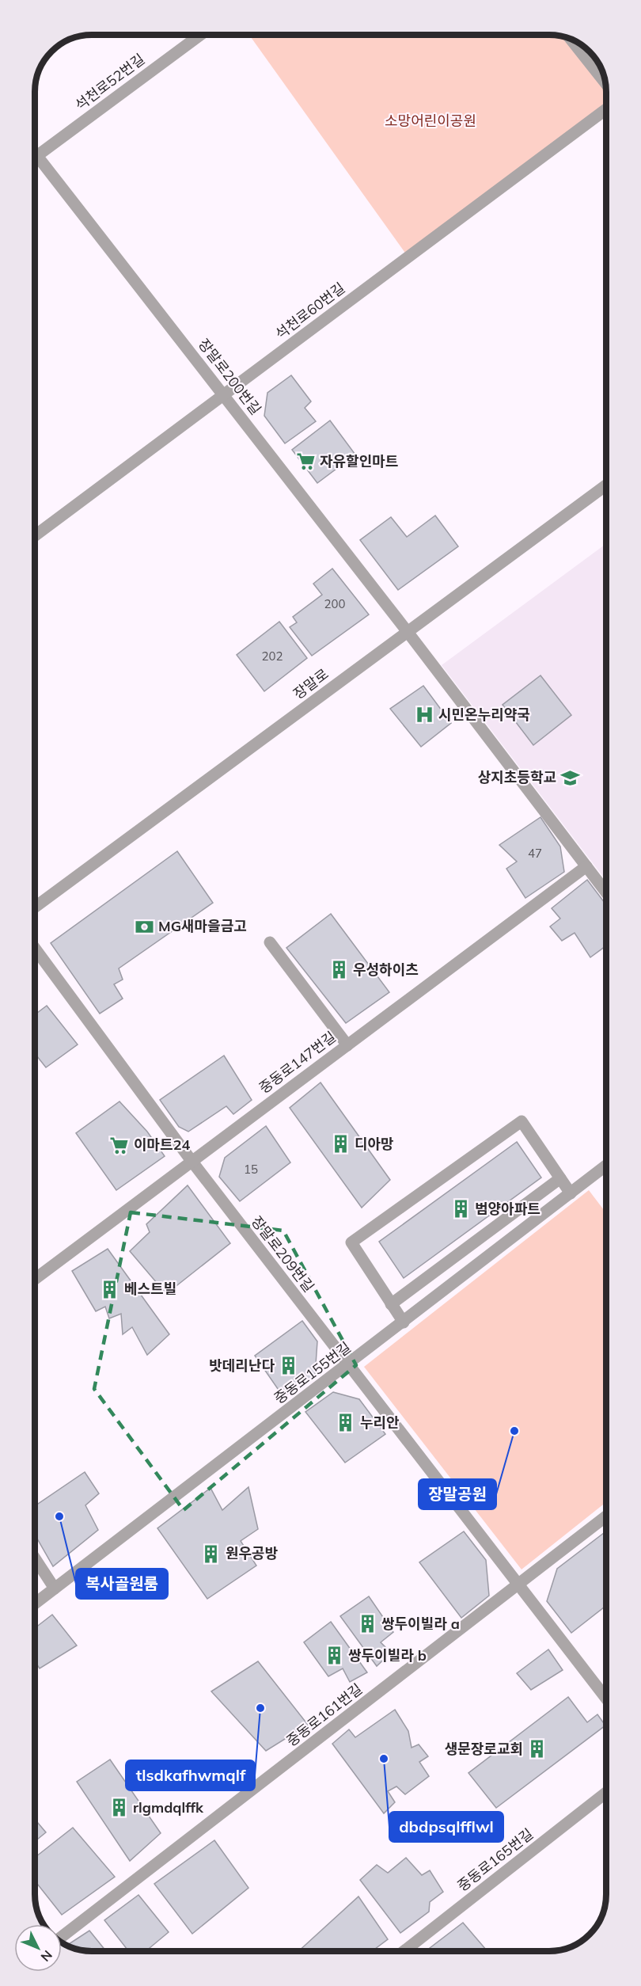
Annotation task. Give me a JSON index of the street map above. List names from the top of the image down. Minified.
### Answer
{"streets":{"street":["석천로52번길","석천로60번길","장말로200번길","장말로","중동로147번길","장말로209번길","중동로155번길","중동로161번길","중동로165번길"]},"crossings":[["석천로52번길","장말로200번길"],["석천로60번길","장말로200번길"],["장말로200번길","장말로"],["장말로200번길","중동로147번길"],["중동로147번길","장말로209번길"],["장말로209번길","중동로155번길"],["장말로209번길","중동로161번길"]],"parks":["소망어린이공원"],"places":{"supermarket":["자유할인마트","이마트24"],"hospital":["시민온누리약국"],"school or university":["상지초등학교"],"bank":["MG새마을금고"],"building":["우성하이츠","디아망","범양아파트","베스트빌","밧데리난다","누리안","원우공방","쌍두이빌라 a","쌍두이빌라 b","생문장로교회","rlgmdqlffk"],"other":["장말공원","복사골원룸","tlsdkafhwmqlf","dbdpsqlfflwl"]},"house_numbers":["200","202","47","15"],"north":"bottom right"}
